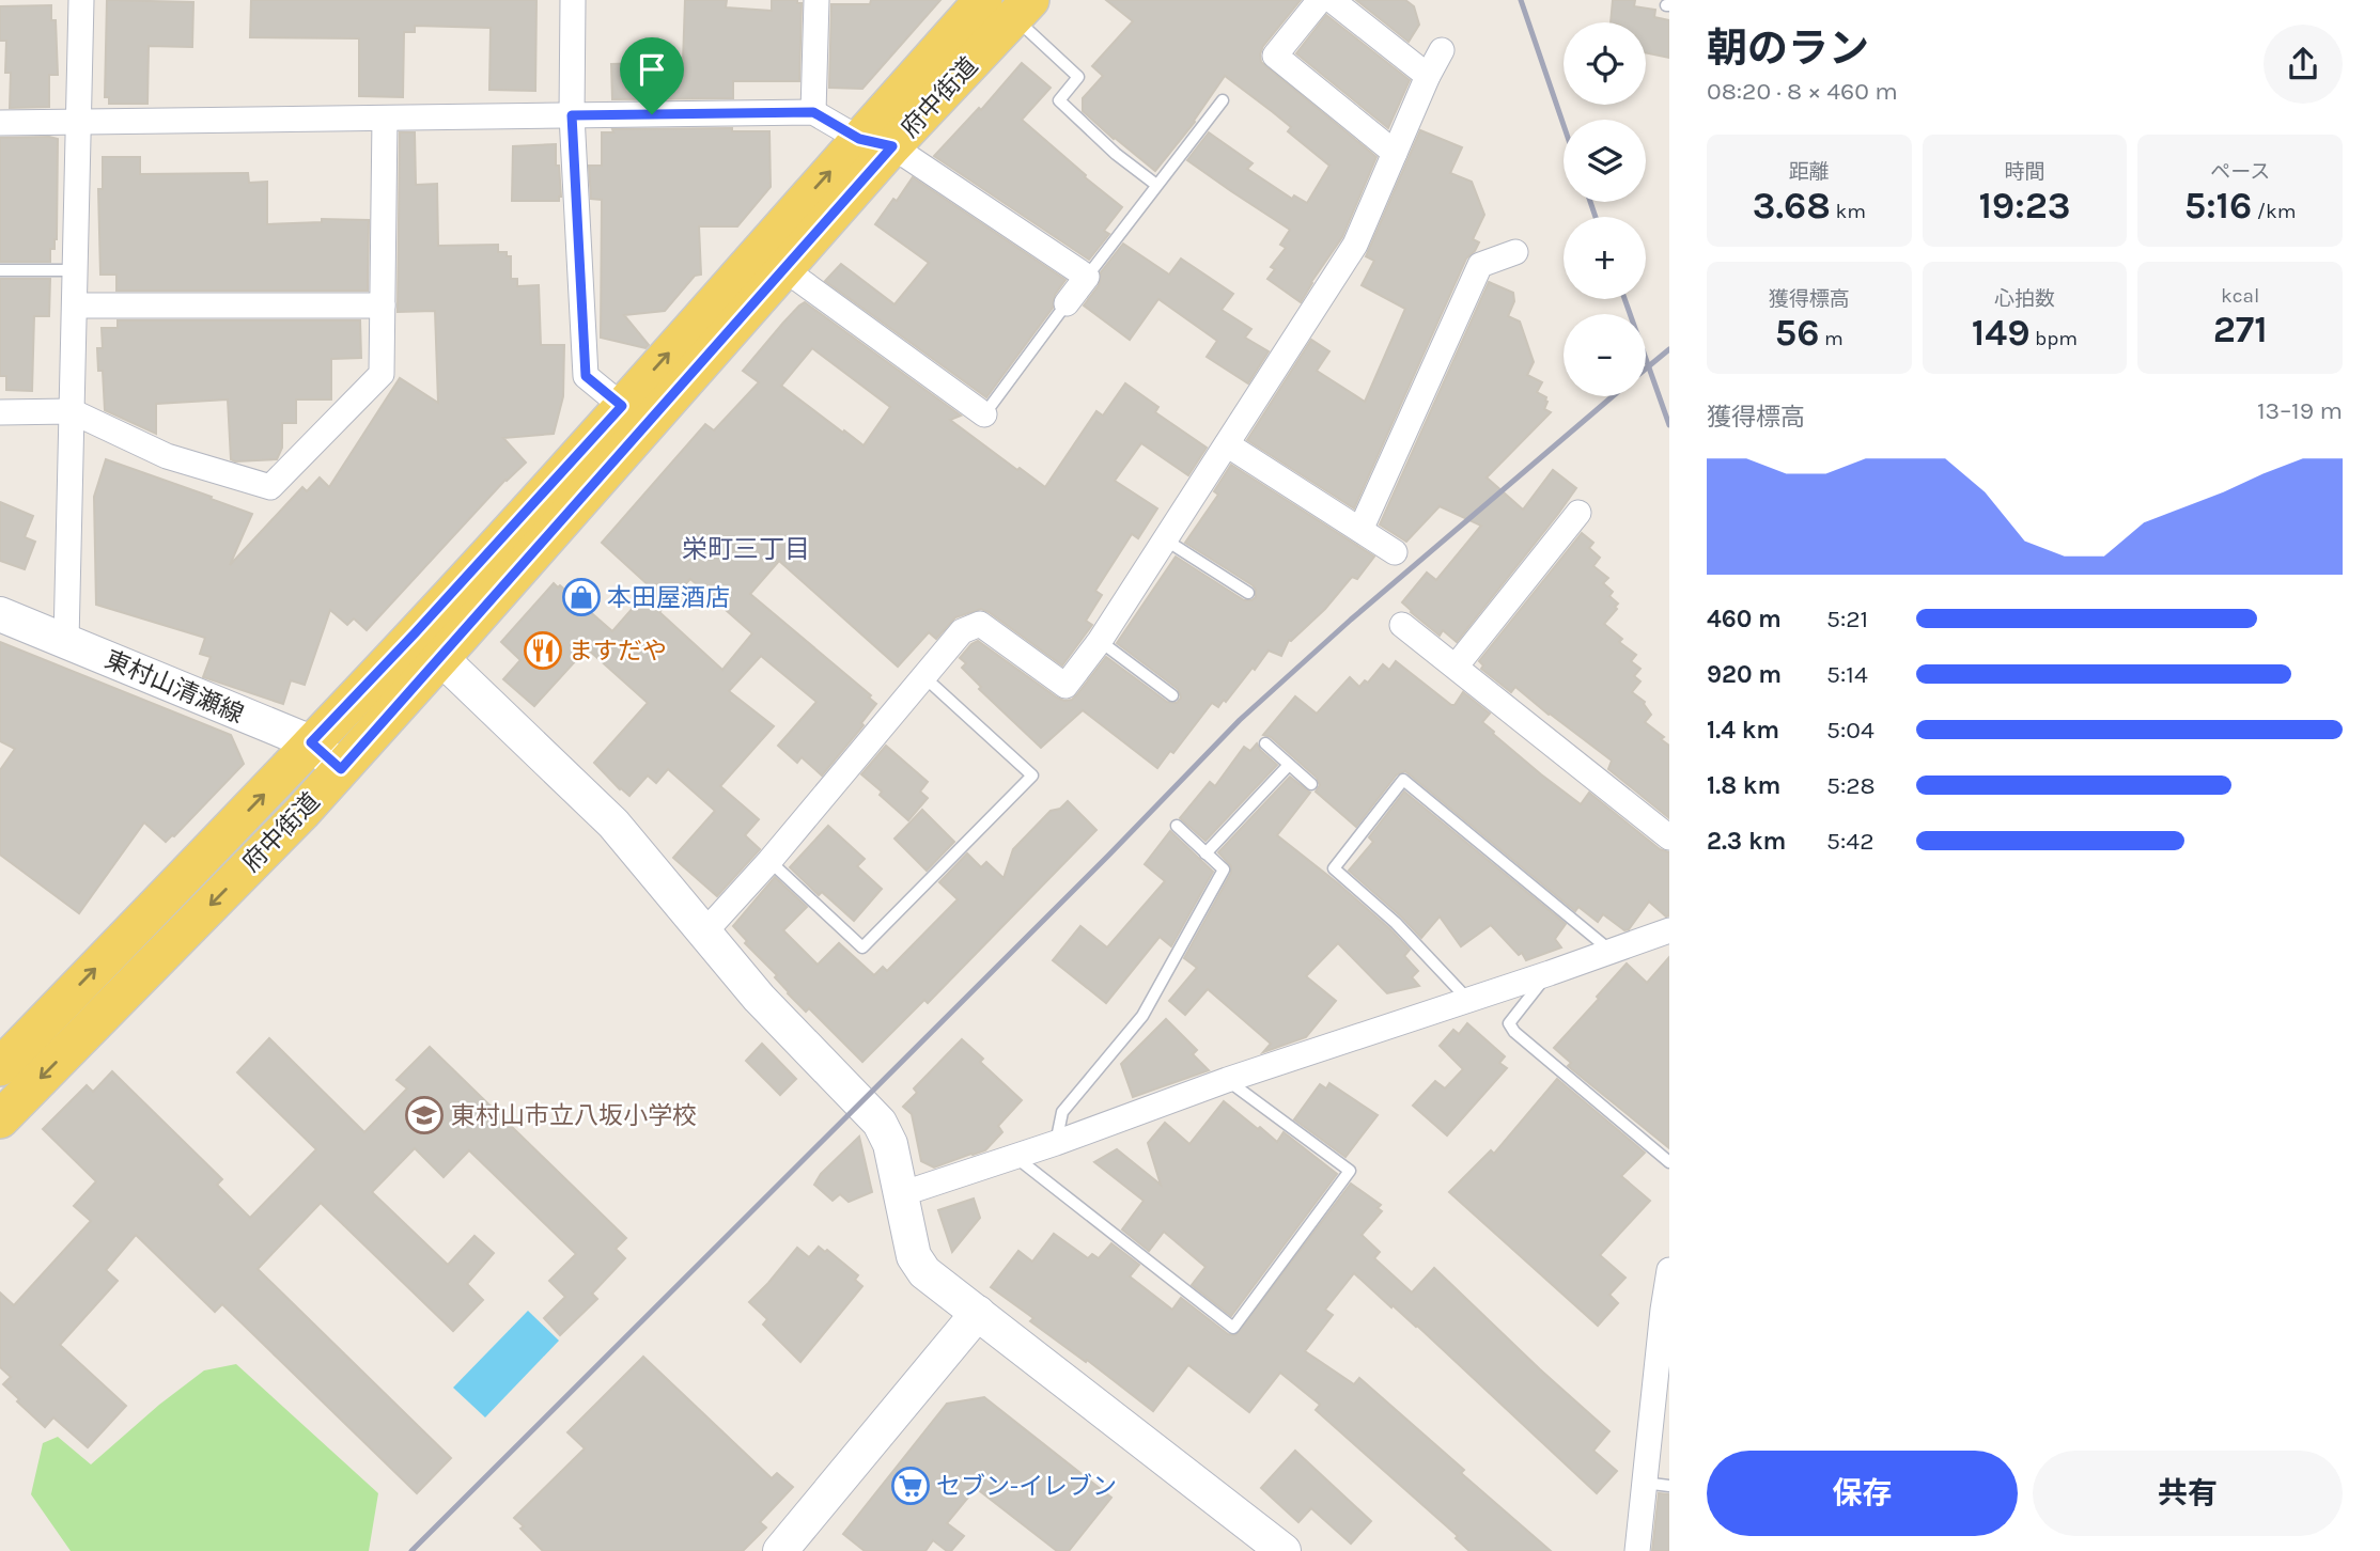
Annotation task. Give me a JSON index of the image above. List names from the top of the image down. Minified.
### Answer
{"streets":{"main road":["府中街道"],"street":["東村山清瀬線"]},"crossings":[["府中街道","東村山清瀬線"]],"districts":["栄町三丁目"],"places":{"shop":["本田屋酒店"],"restaurant":["ますだや"],"school or university":["東村山市立八坂小学校"],"supermarket":["セブン-イレブン"]},"page":{"heading":["朝のラン","08:20 · 8 × 460 m"],"map_buttons":["+","−"],"stats":[["距離","3.68 km"],["時間","19:23"],["ペース","5:16 /km"],["獲得標高","56 m"],["心拍数","149 bpm"],["kcal","271"]],"chart":["獲得標高","13–19 m"],"list":[{"name":"460 m","note":"5:21"},{"name":"920 m","note":"5:14"},{"name":"1.4 km","note":"5:04"},{"name":"1.8 km","note":"5:28"},{"name":"2.3 km","note":"5:42"}],"buttons":["保存","共有"]}}
